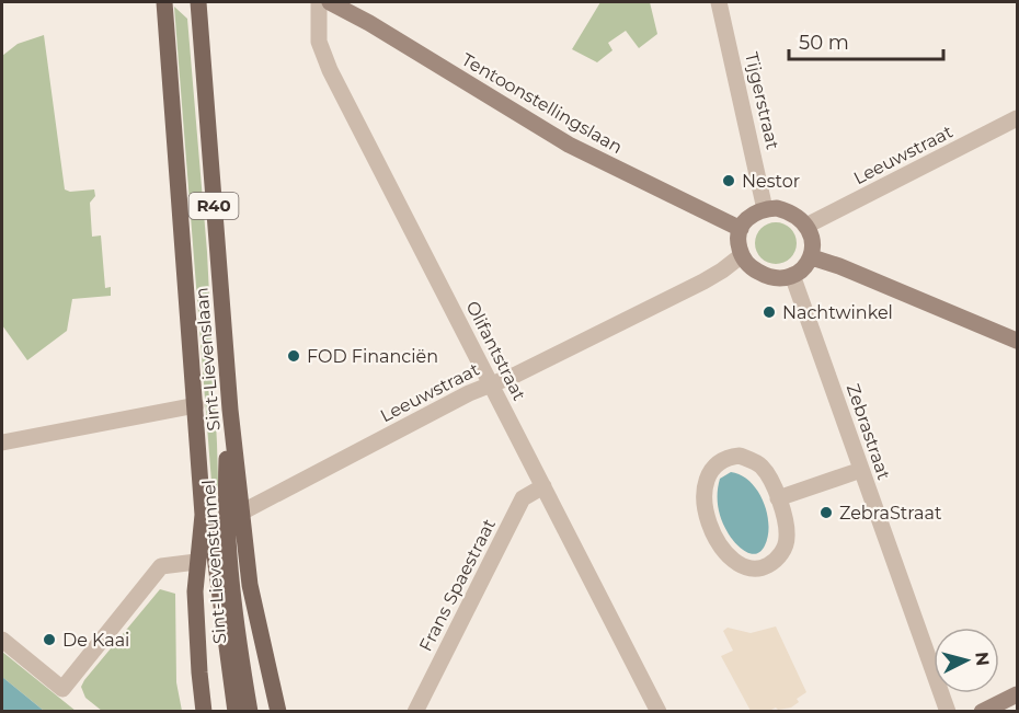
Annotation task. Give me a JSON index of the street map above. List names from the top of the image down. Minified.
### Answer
{"streets":{"main road":["R40","Sint-Lievenslaan","Sint-Lievenstunnel"],"street":["Tijgerstraat","Tentoonstellingslaan","Leeuwstraat","Olifantstraat","Zebrastraat","Frans Spaestraat"]},"crossings":[["Tijgerstraat","Tentoonstellingslaan"],["Tijgerstraat","Leeuwstraat"],["Tijgerstraat","Zebrastraat"],["Tentoonstellingslaan","Leeuwstraat"],["Tentoonstellingslaan","Zebrastraat"],["Leeuwstraat","Olifantstraat"],["Leeuwstraat","Sint-Lievenslaan"],["Leeuwstraat","Zebrastraat"],["Olifantstraat","Frans Spaestraat"],["Sint-Lievenslaan","Sint-Lievenstunnel"]],"places":["Nestor","Nachtwinkel","FOD Financiën","ZebraStraat","De Kaai"],"scale_bar":"50 m","north":"right"}
